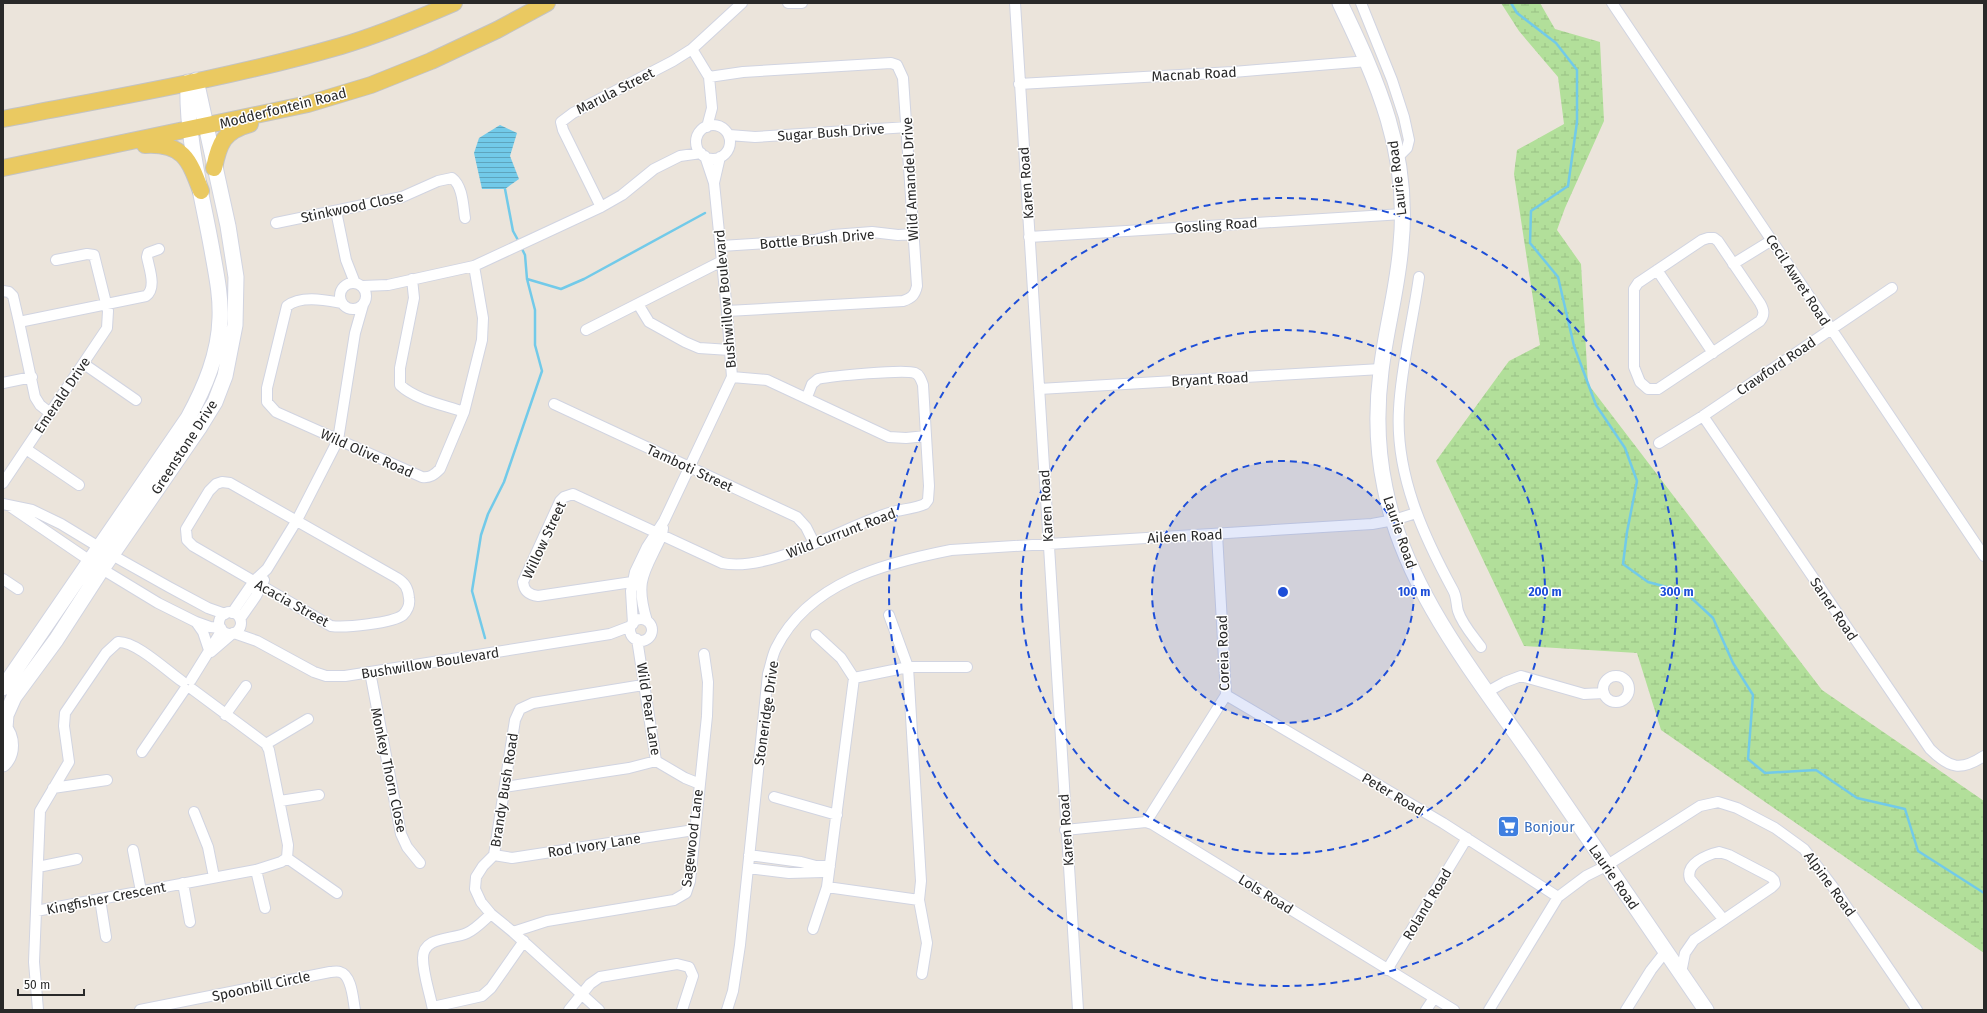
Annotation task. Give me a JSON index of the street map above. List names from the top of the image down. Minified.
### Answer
{"streets":{"main road":["Modderfontein Road","Laurie Road","Greenstone Drive"],"street":["Macnab Road","Marula Street","Sugar Bush Drive","Wild Amandel Drive","Karen Road","Stinkwood Close","Gosling Road","Bottle Brush Drive","Cecil Awret Road","Bushwillow Boulevard","Crawford Road","Bryant Road","Emerald Drive","Wild Olive Road","Tamboti Street","Wild Currunt Road","Aileen Road","Willow Street","Acacia Street","Saner Road","Coreia Road","Wild Pear Lane","Stoneridge Drive","Monkey Thorn Close","Brandy Bush Road","Peter Road","Sagewood Lane","Rod Ivory Lane","Alpine Road","Lols Road","Kingfisher Crescent","Roland Road","Spoonbill Circle"]},"crossings":[["Macnab Road","Laurie Road"],["Macnab Road","Karen Road"],["Modderfontein Road","Greenstone Drive"],["Sugar Bush Drive","Wild Amandel Drive"],["Sugar Bush Drive","Bushwillow Boulevard"],["Laurie Road","Gosling Road"],["Laurie Road","Bryant Road"],["Laurie Road","Aileen Road"],["Laurie Road","Alpine Road"],["Wild Amandel Drive","Bottle Brush Drive"],["Wild Amandel Drive","Bushwillow Boulevard"],["Karen Road","Gosling Road"],["Karen Road","Bryant Road"],["Karen Road","Aileen Road"],["Bottle Brush Drive","Bushwillow Boulevard"],["Cecil Awret Road","Crawford Road"],["Bushwillow Boulevard","Greenstone Drive"],["Bushwillow Boulevard","Tamboti Street"],["Bushwillow Boulevard","Wild Currunt Road"],["Bushwillow Boulevard","Willow Street"],["Bushwillow Boulevard","Wild Pear Lane"],["Bushwillow Boulevard","Monkey Thorn Close"],["Crawford Road","Saner Road"],["Tamboti Street","Wild Currunt Road"],["Wild Currunt Road","Willow Street"],["Aileen Road","Coreia Road"],["Aileen Road","Stoneridge Drive"],["Coreia Road","Peter Road"],["Coreia Road","Lols Road"],["Wild Pear Lane","Brandy Bush Road"],["Wild Pear Lane","Sagewood Lane"],["Brandy Bush Road","Sagewood Lane"],["Brandy Bush Road","Rod Ivory Lane"],["Peter Road","Alpine Road"],["Peter Road","Roland Road"],["Sagewood Lane","Rod Ivory Lane"],["Lols Road","Roland Road"]],"places":{"supermarket":["Bonjour"]},"scale_bar":"50 m","rings":["100 m","200 m","300 m"]}
